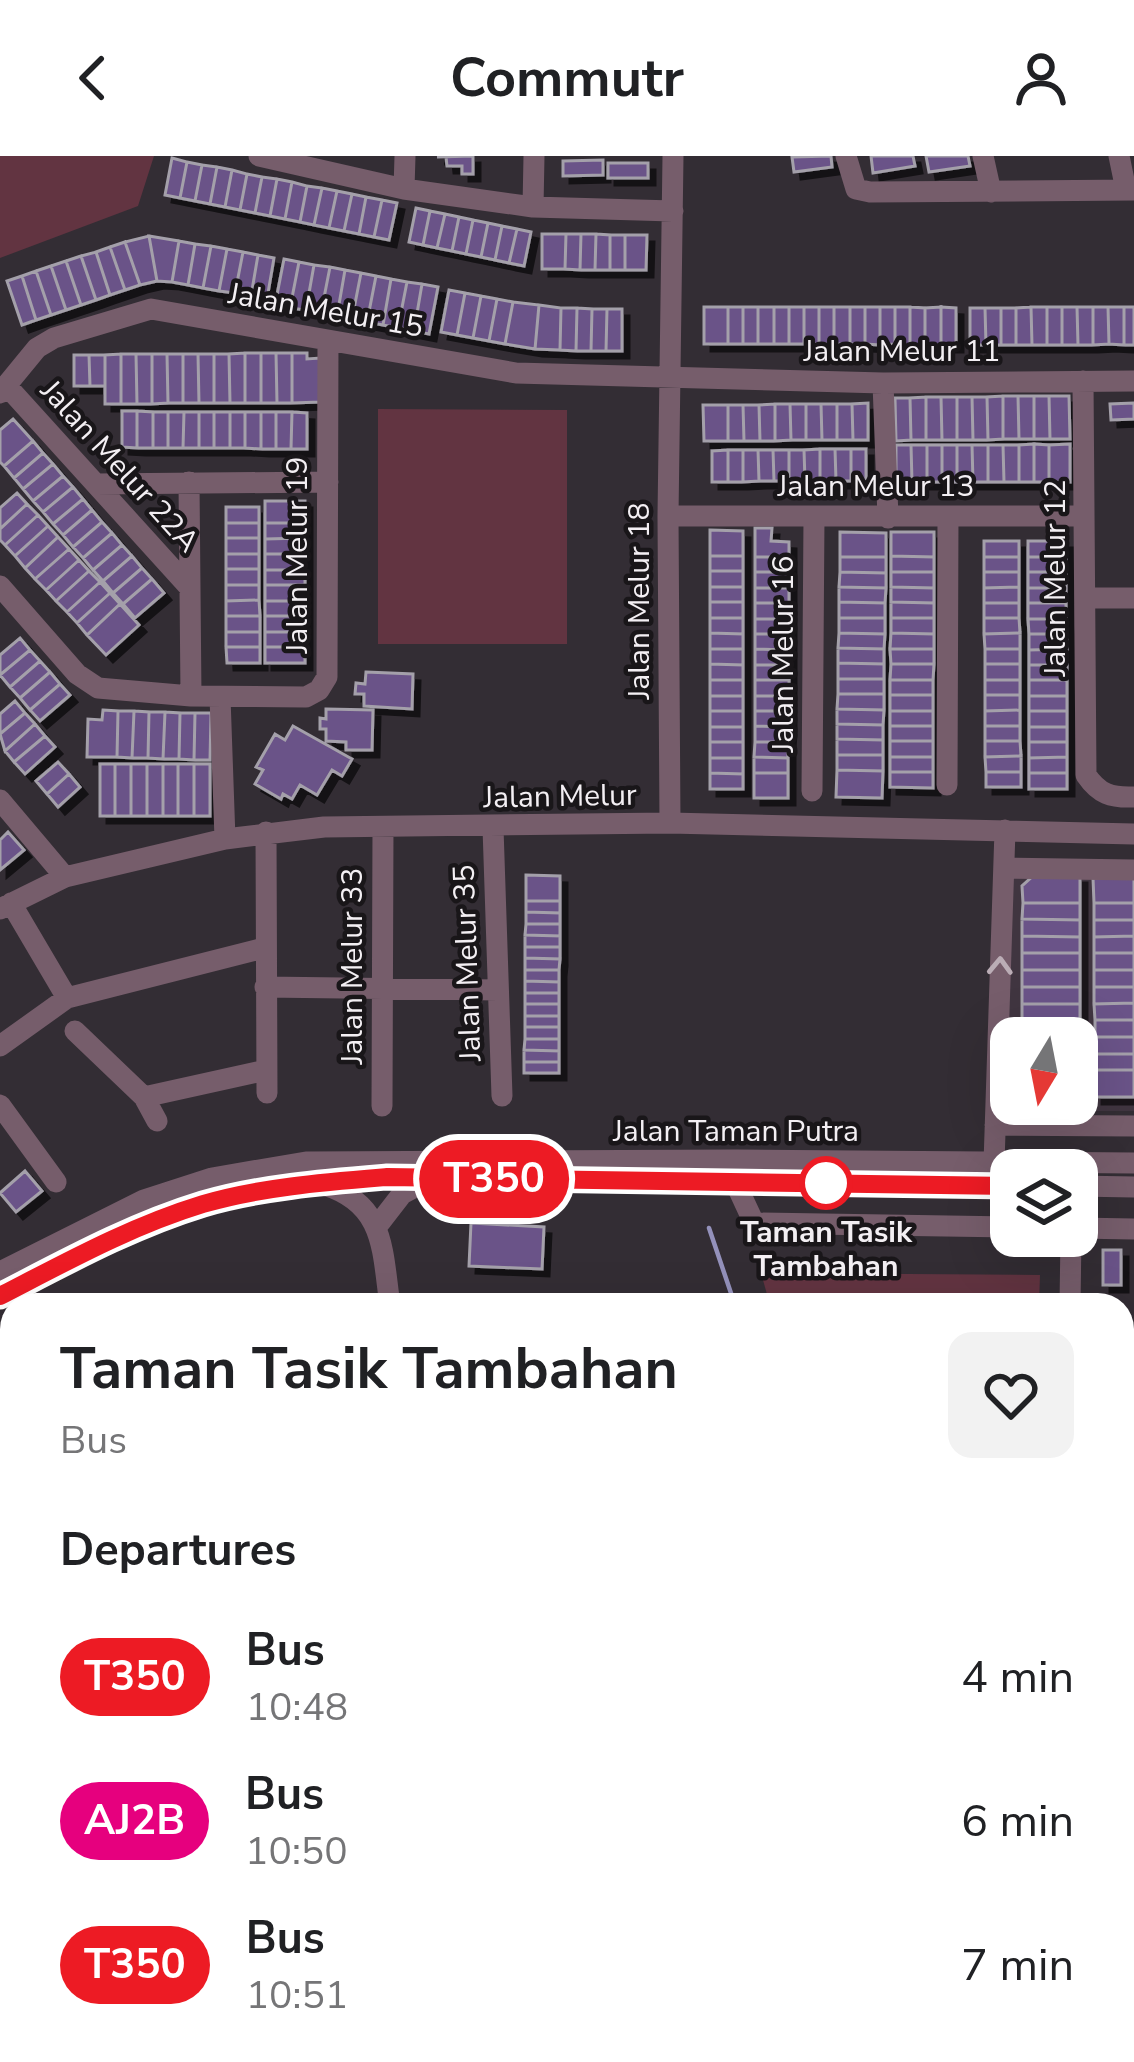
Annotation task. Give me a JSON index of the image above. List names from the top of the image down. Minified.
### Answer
{"streets":{"street":["Jalan Melur 15","Jalan Melur 11","Jalan Melur 22A","Jalan Melur 13","Jalan Melur 19","Jalan Melur 12","Jalan Melur 18","Jalan Melur 16","Jalan Melur","Jalan Melur 35","Jalan Melur 33","Jalan Taman Putra"]},"crossings":[["Jalan Melur 15","Jalan Melur 11"],["Jalan Melur 15","Jalan Melur 22A"],["Jalan Melur 15","Jalan Melur 19"],["Jalan Melur 15","Jalan Melur 18"],["Jalan Melur 11","Jalan Melur 12"],["Jalan Melur 11","Jalan Melur 18"],["Jalan Melur 13","Jalan Melur 12"],["Jalan Melur 13","Jalan Melur 18"],["Jalan Melur 13","Jalan Melur 16"],["Jalan Melur 18","Jalan Melur"],["Jalan Melur","Jalan Melur 35"],["Jalan Melur","Jalan Melur 33"]],"places":["Taman Tasik Tambahan"],"lines":["bus line T350"],"north":"bottom","page":{"header":"Commutr","on_map":"T350","heading":[["Taman Tasik Tambahan","Bus"],"Departures"],"list":[{"mark":"T350","name":"Bus","note":"10:48","value":"4 min"},{"mark":"AJ2B","name":"Bus","note":"10:50","value":"6 min"},{"mark":"T350","name":"Bus","note":"10:51","value":"7 min"}]}}
